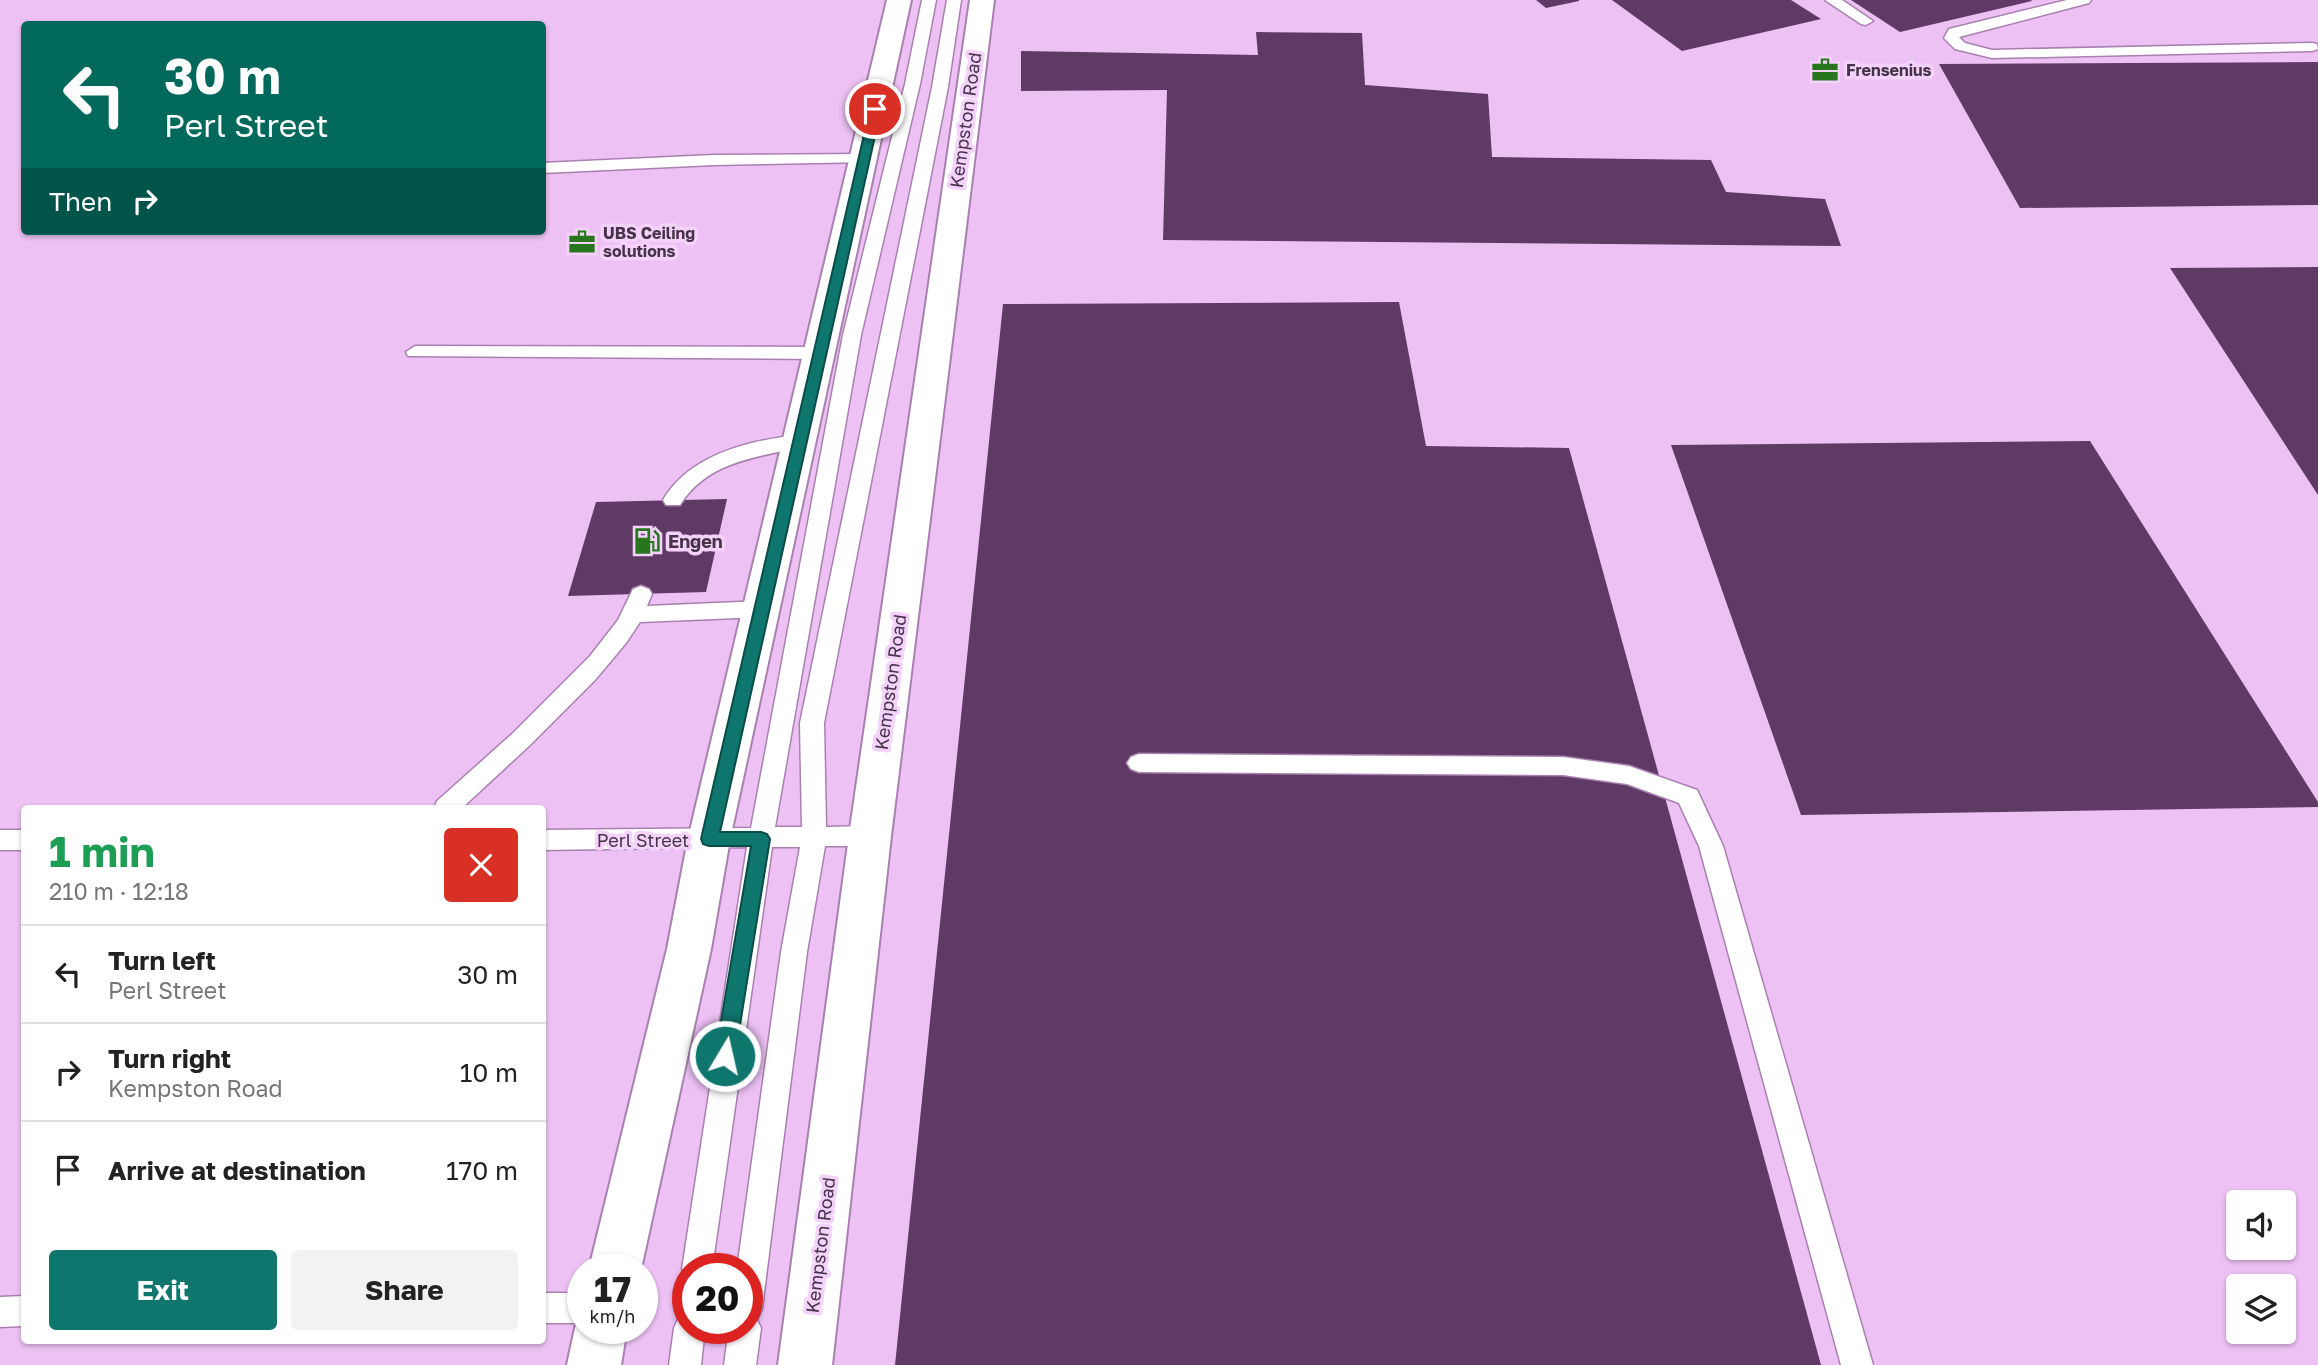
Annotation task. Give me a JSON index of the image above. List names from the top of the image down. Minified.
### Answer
{"streets":{"main road":["Kempston Road"],"lane":["Perl Street"]},"crossings":[["Kempston Road","Perl Street"]],"places":{"office":["Frensenius","UBS Ceiling solutions"],"fuel station":["Engen"]},"page":{"turn":["30 m","Perl Street"],"then":"Then","heading":["1 min","210 m · 12:18"],"list":[{"name":"Turn left","note":"Perl Street","value":"30 m"},{"name":"Turn right","note":"Kempston Road","value":"10 m"},{"name":"Arrive at destination","value":"170 m"}],"buttons":["Exit","Share"],"speed":"17 km/h","limit":"20"}}
